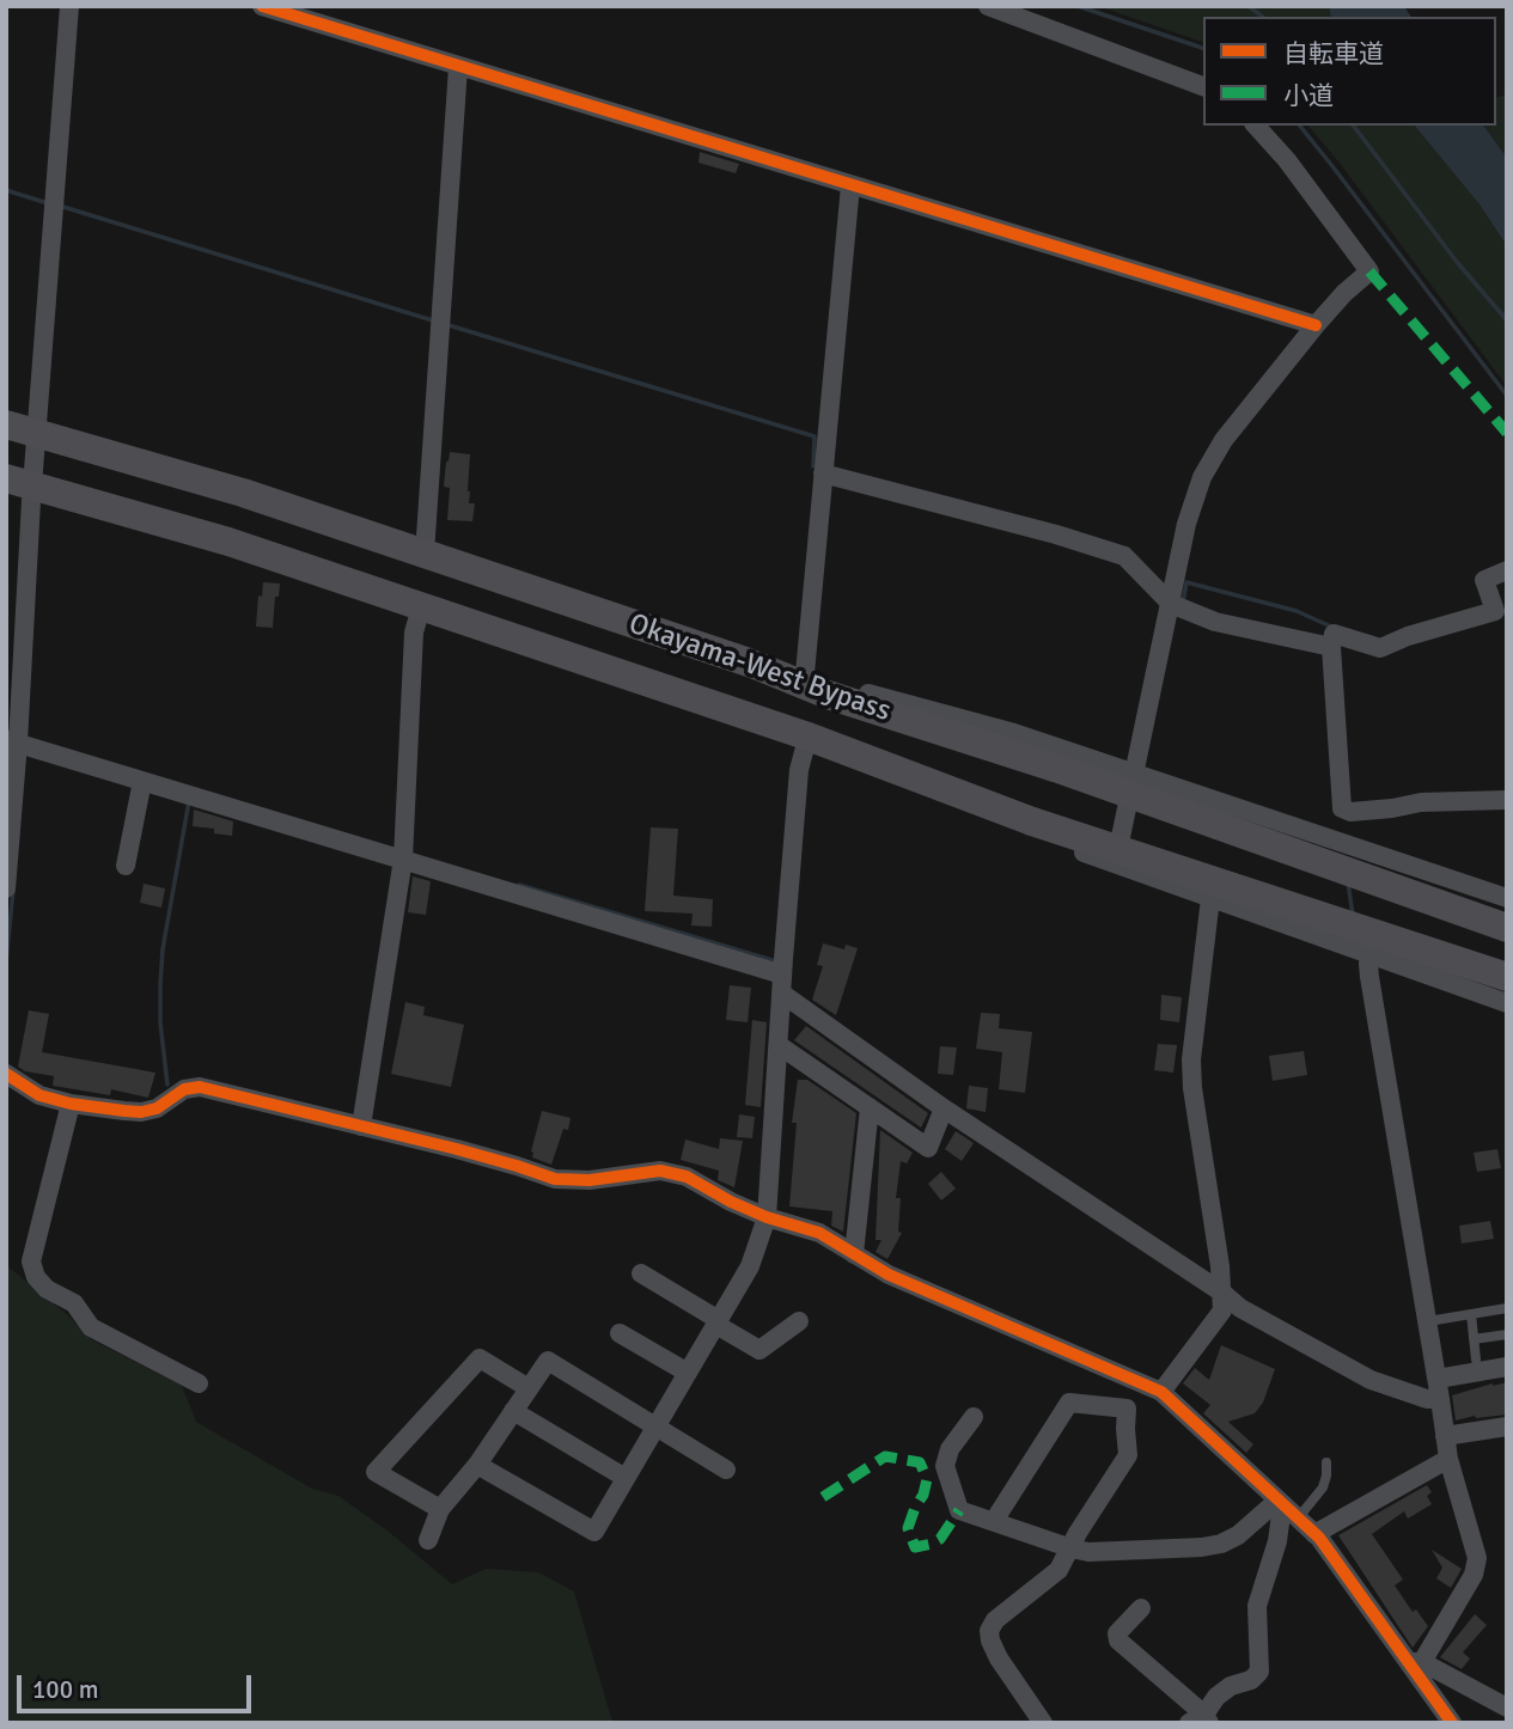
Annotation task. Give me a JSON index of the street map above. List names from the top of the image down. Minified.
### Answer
{"streets":{"highway":["Okayama-West Bypass"]},"legend":["自転車道","小道"],"scale_bar":"100 m"}
